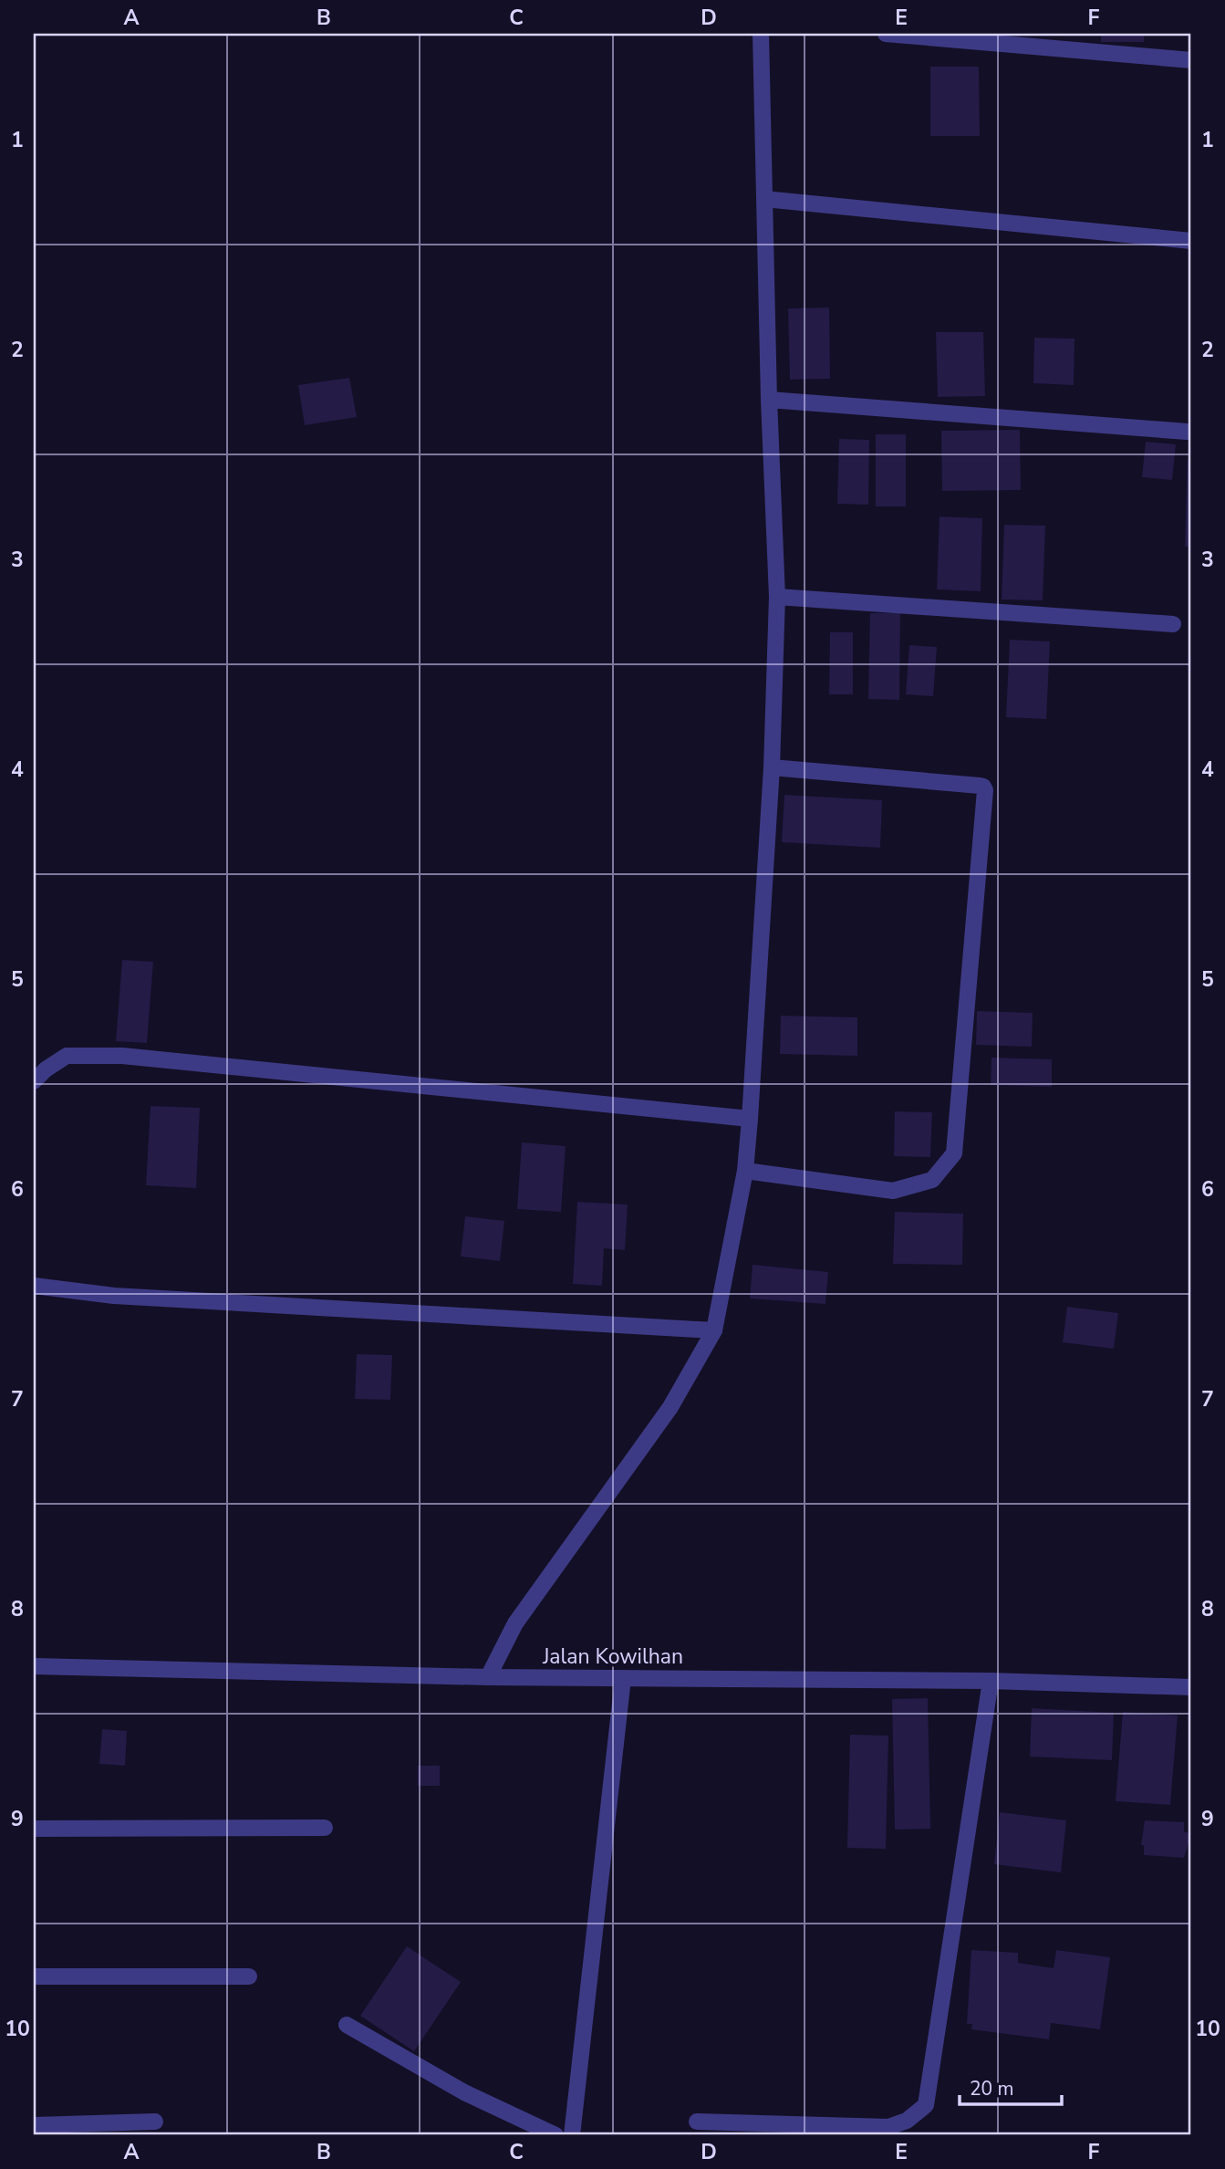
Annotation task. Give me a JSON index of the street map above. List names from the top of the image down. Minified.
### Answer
{"streets":{"street":["Jalan Kowilhan"]},"scale_bar":"20 m","grid":{"columns":["A","B","C","D","E","F"],"rows":["1","2","3","4","5","6","7","8","9","10"]}}
